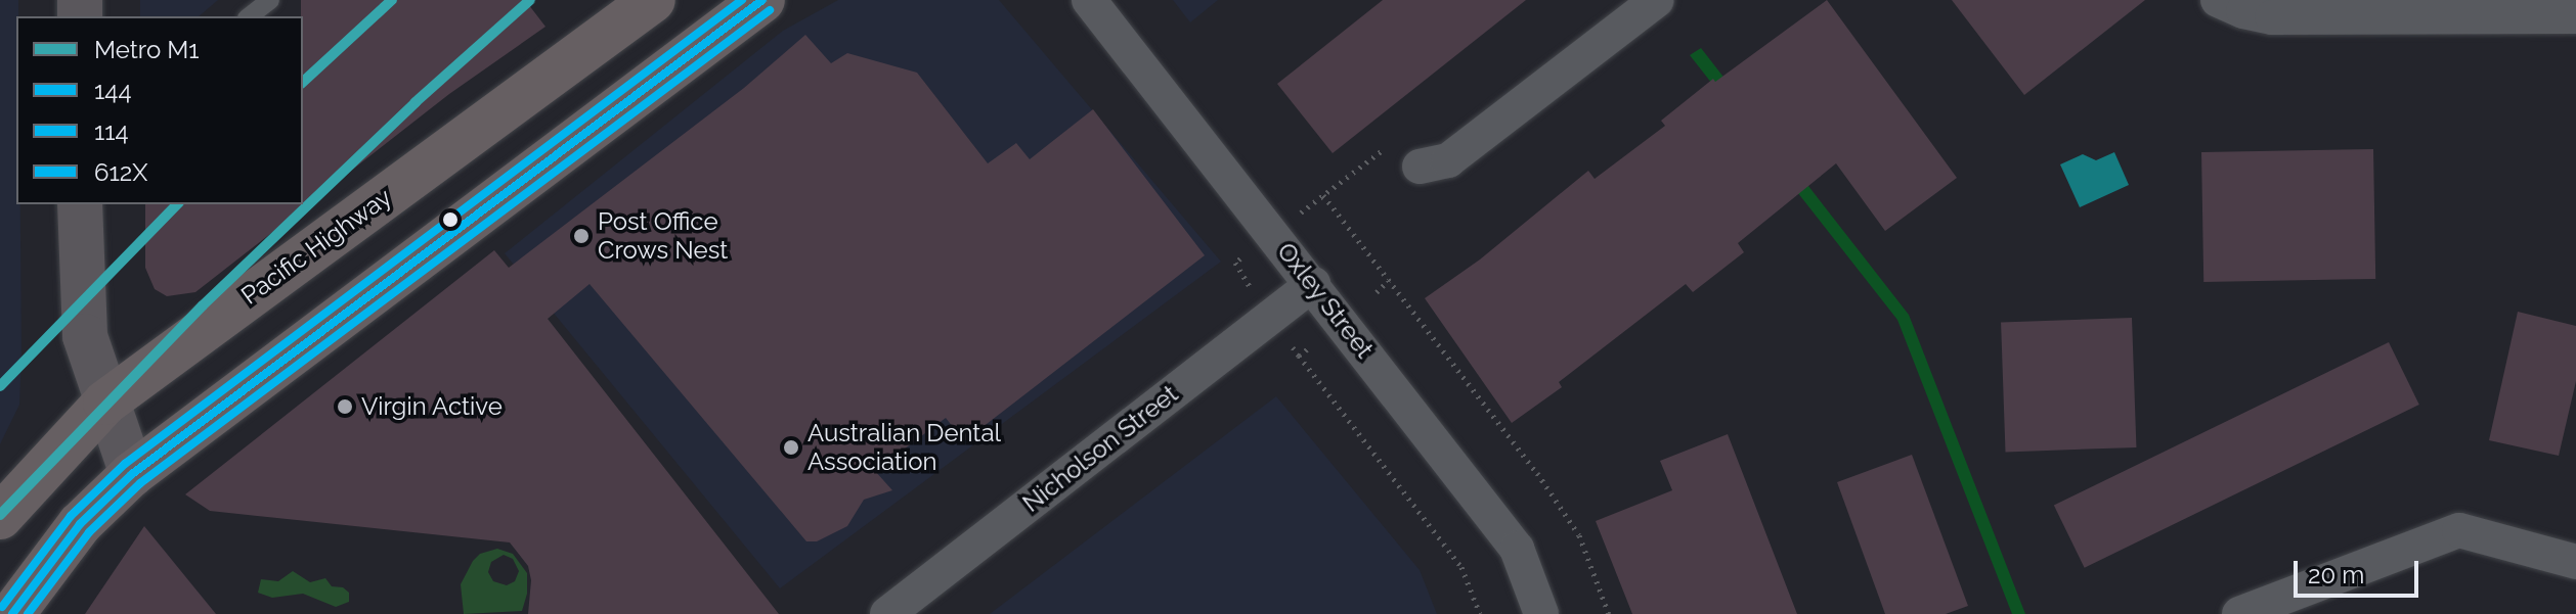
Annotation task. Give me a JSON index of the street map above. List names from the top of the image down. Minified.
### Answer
{"streets":{"main road":["Pacific Highway"],"street":["Oxley Street","Nicholson Street"]},"crossings":[["Oxley Street","Nicholson Street"]],"places":["Post Office Crows Nest","Virgin Active","Australian Dental Association"],"lines":["metro line M1","transit line 144","transit line 612X","transit line 114"],"legend":["Metro M1","144","114","612X"],"scale_bar":"20 m"}
